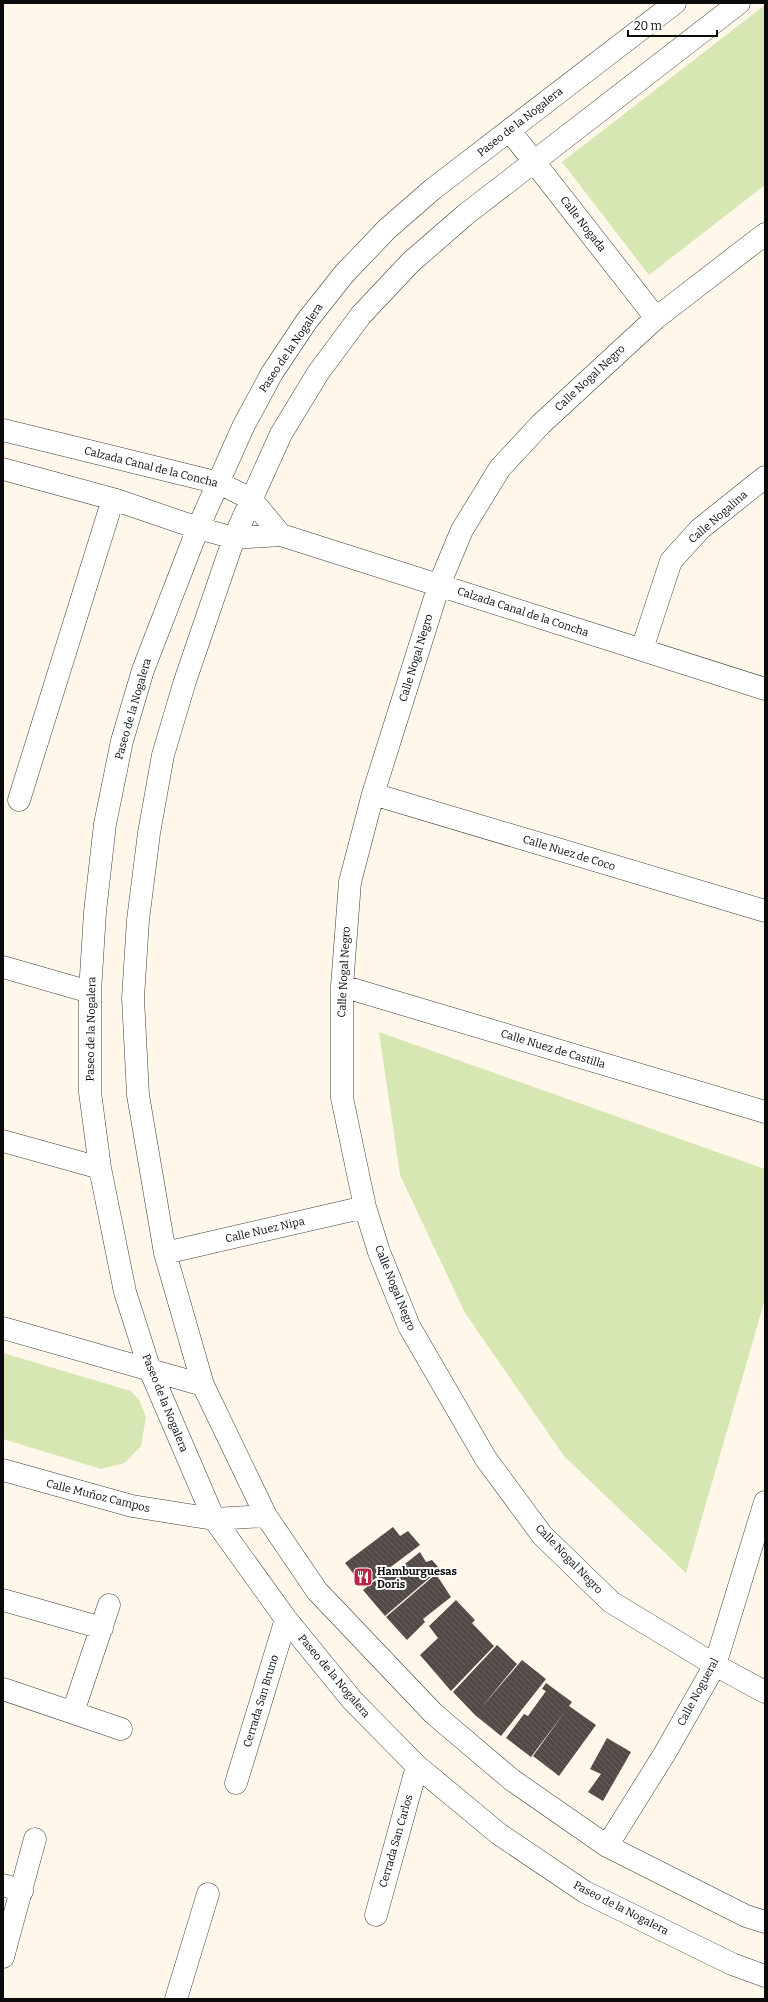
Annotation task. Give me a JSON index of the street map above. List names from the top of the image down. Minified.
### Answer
{"streets":{"street":["Paseo de la Nogalera","Calle Nogada","Calle Nogal Negro","Calzada Canal de la Concha","Calle Nogalina","Calle Nuez de Coco","Calle Nuez de Castilla","Calle Nuez Nipa","Calle Muñoz Campos","Calle Nogueral","Cerrada San Bruno","Cerrada San Carlos"]},"crossings":[["Paseo de la Nogalera","Calle Nogada"],["Paseo de la Nogalera","Calzada Canal de la Concha"],["Paseo de la Nogalera","Calle Muñoz Campos"],["Paseo de la Nogalera","Cerrada San Bruno"],["Paseo de la Nogalera","Cerrada San Carlos"],["Calle Nogada","Calle Nogal Negro"],["Calle Nogal Negro","Calzada Canal de la Concha"],["Calle Nogal Negro","Calle Nuez de Coco"],["Calle Nogal Negro","Calle Nuez de Castilla"],["Calle Nogal Negro","Calle Nuez Nipa"],["Calle Nogal Negro","Calle Nogueral"],["Calzada Canal de la Concha","Calle Nogalina"]],"places":{"restaurant":["Hamburguesas Doris"]},"scale_bar":"20 m"}
